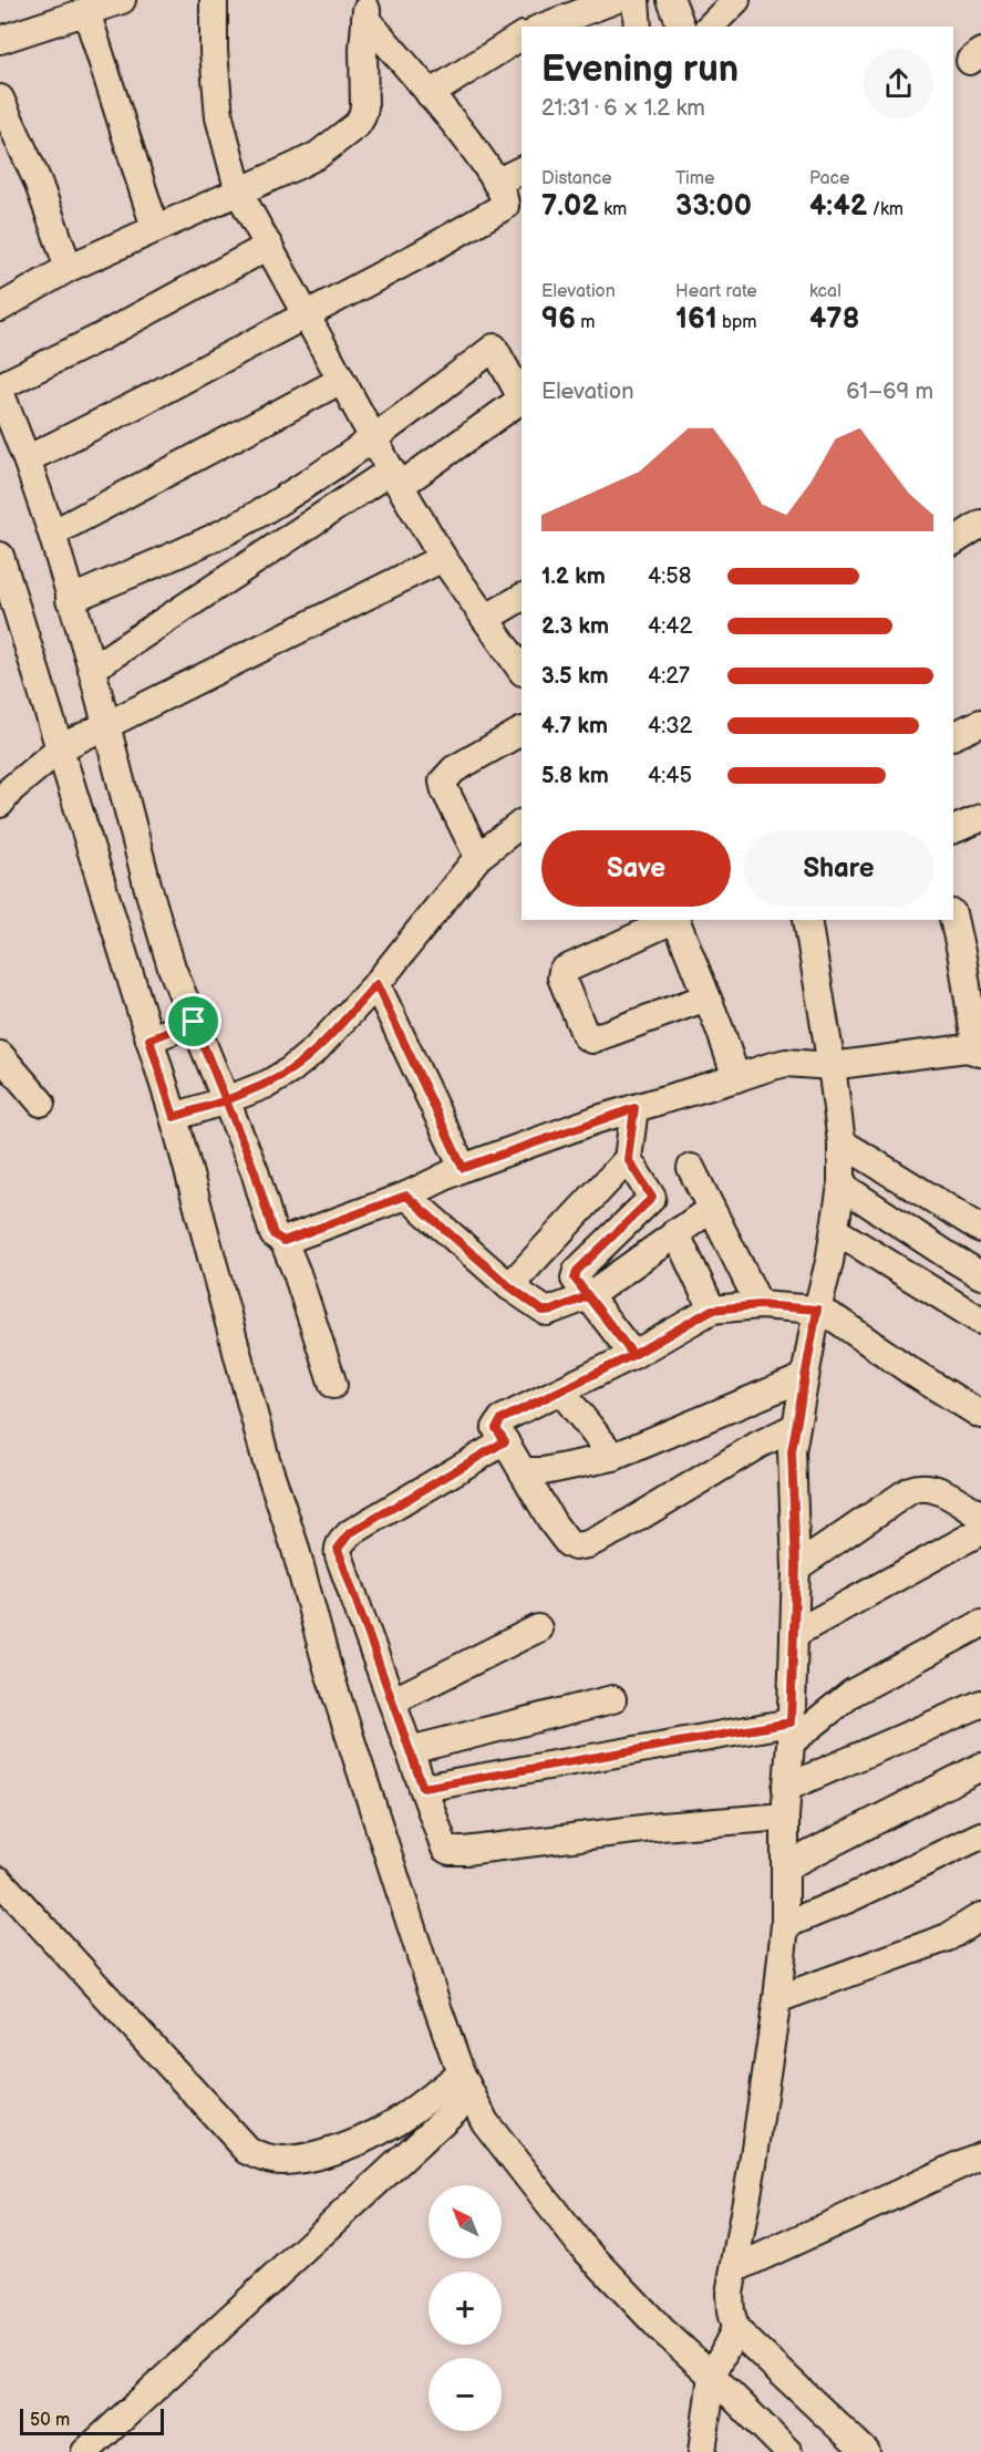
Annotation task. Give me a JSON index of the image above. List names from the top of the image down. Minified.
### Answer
{"scale_bar":"50 m","north":"top left","page":{"heading":["Evening run","21:31 · 6 × 1.2 km"],"stats":[["Distance","7.02 km"],["Time","33:00"],["Pace","4:42 /km"],["Elevation","96 m"],["Heart rate","161 bpm"],["kcal","478"]],"chart":["Elevation","61–69 m"],"list":[{"name":"1.2 km","note":"4:58"},{"name":"2.3 km","note":"4:42"},{"name":"3.5 km","note":"4:27"},{"name":"4.7 km","note":"4:32"},{"name":"5.8 km","note":"4:45"}],"buttons":["Save","Share"],"map_buttons":["+","−"],"scale":"50 m"}}
